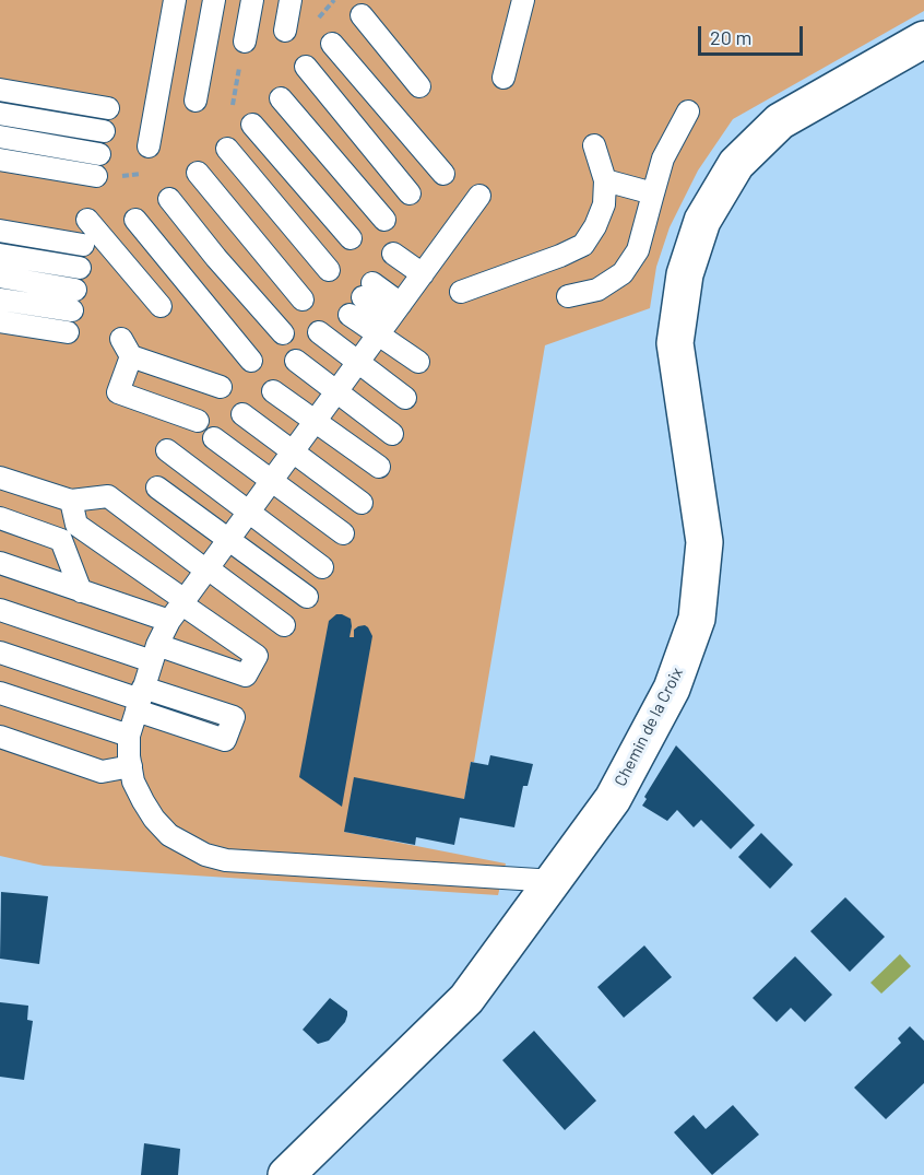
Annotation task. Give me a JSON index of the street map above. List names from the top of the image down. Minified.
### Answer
{"streets":{"street":["Chemin de la Croix"]},"scale_bar":"20 m"}
